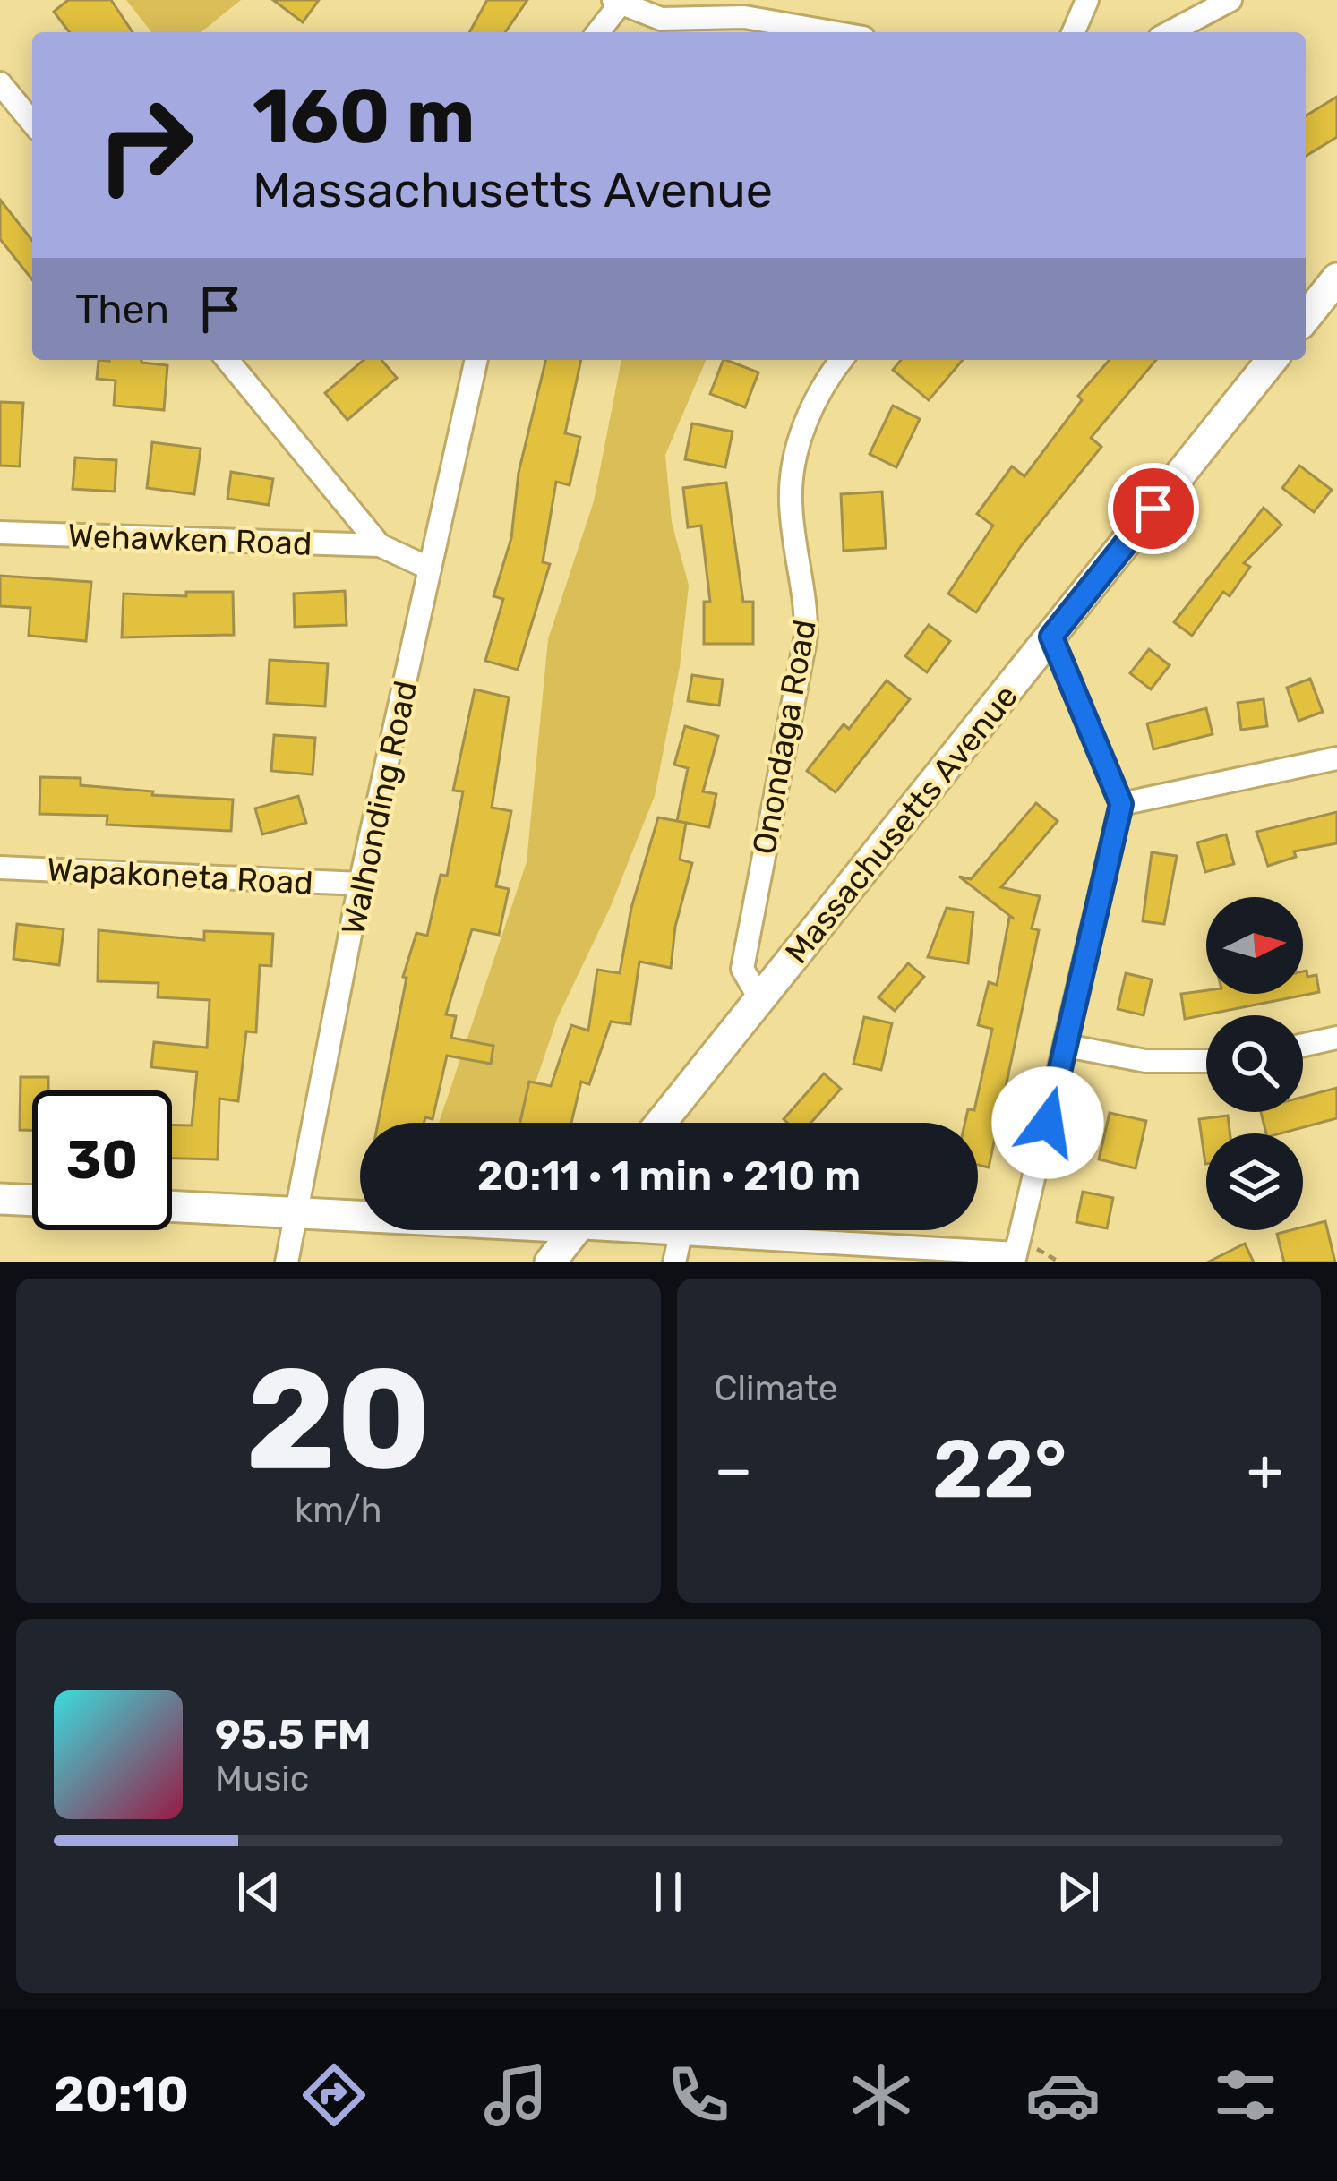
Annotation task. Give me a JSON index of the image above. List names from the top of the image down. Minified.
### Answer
{"streets":{"main road":["Massachusetts Avenue"],"street":["Wehawken Road","Onondaga Road","Walhonding Road","Wapakoneta Road"]},"crossings":[["Onondaga Road","Massachusetts Avenue"],["Walhonding Road","Wapakoneta Road"]],"north":"right","page":{"turn":["160 m","Massachusetts Avenue"],"then":"Then","limit":"30","trip":"20:11 · 1 min · 210 m","tile":[["20","km/h"],"Climate"],"heat":["−","22°","+"],"song":["95.5 FM","Music"],"tabs":"20:10"}}
